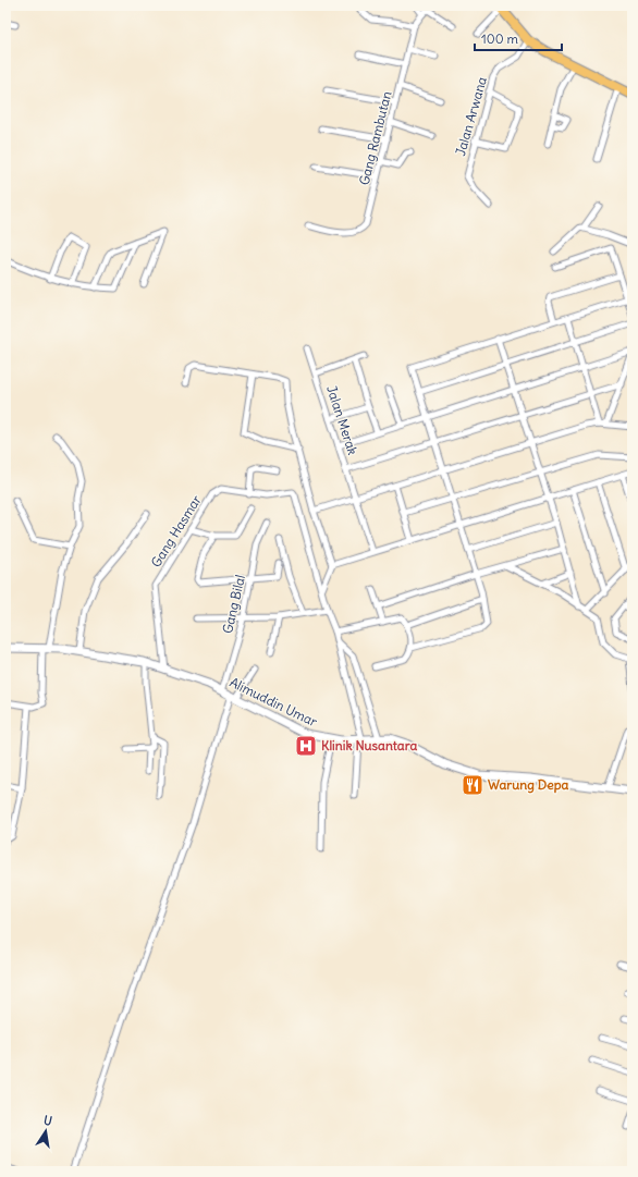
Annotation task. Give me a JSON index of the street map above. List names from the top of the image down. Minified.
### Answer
{"streets":{"street":["Jalan Arwana","Gang Rambutan","Jalan Merak","Gang Hasmar","Gang Bilal","Alimuddin Umar"]},"crossings":[["Gang Hasmar","Alimuddin Umar"],["Gang Bilal","Alimuddin Umar"]],"places":{"hospital":["Klinik Nusantara"],"restaurant":["Warung Depa"]},"scale_bar":"100 m","north":"top"}
